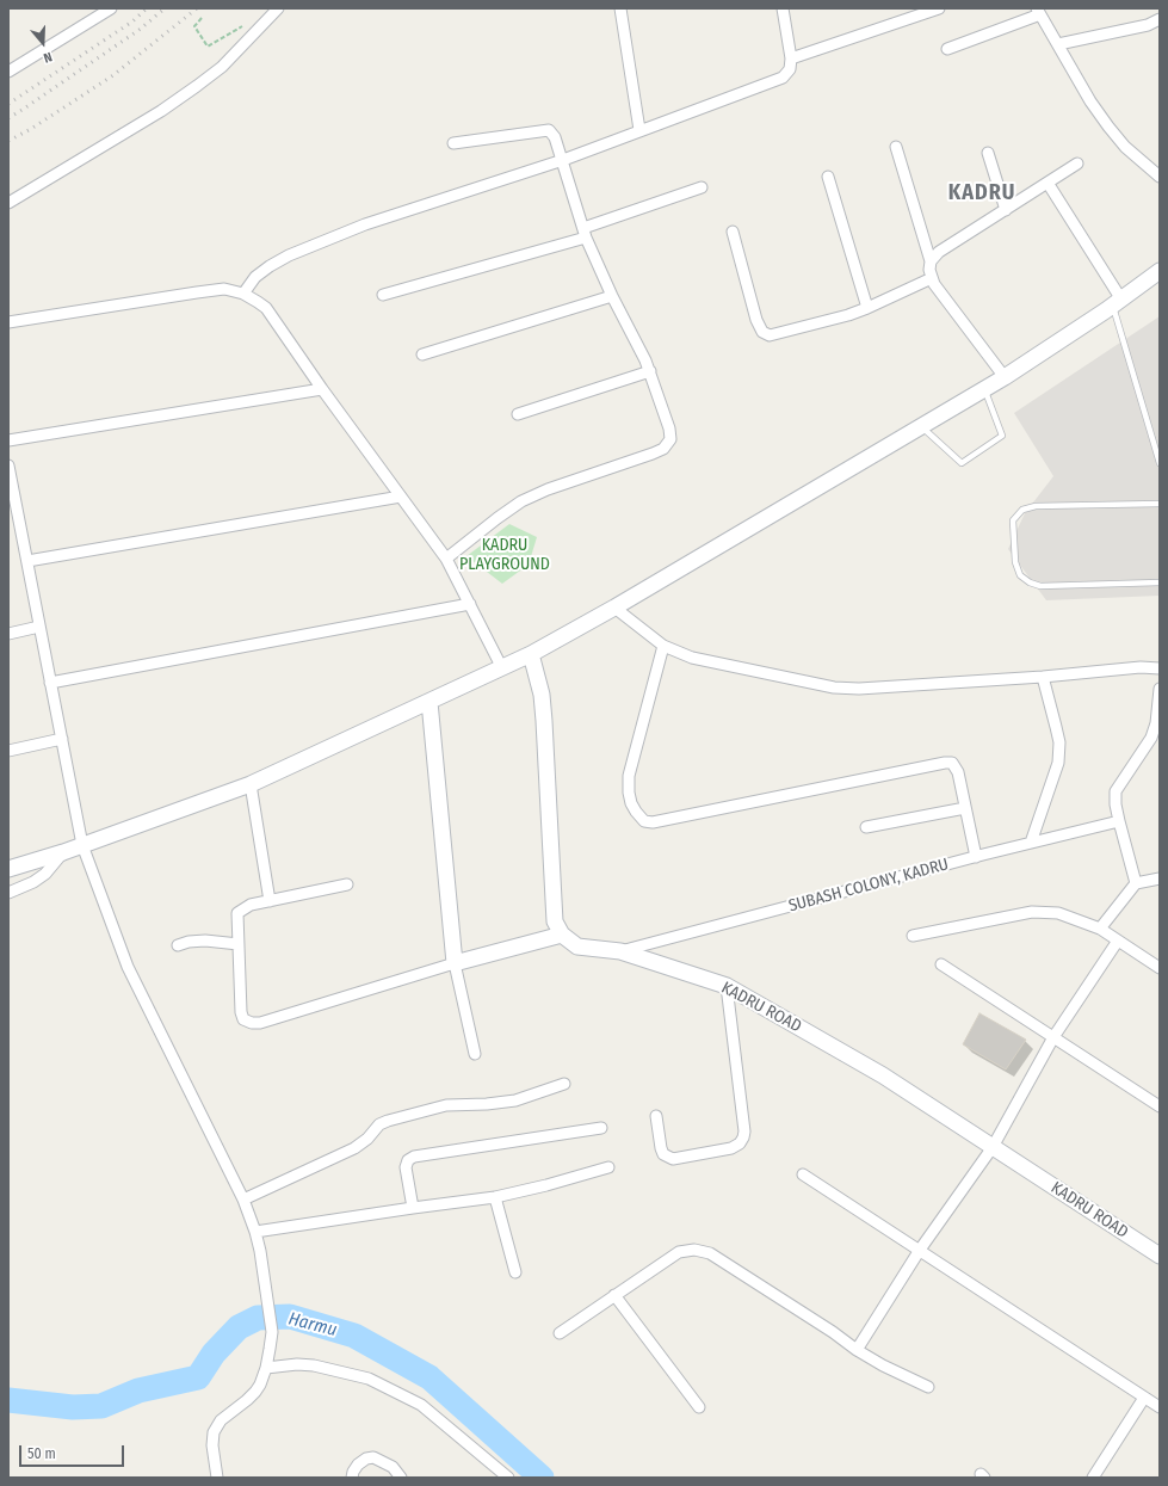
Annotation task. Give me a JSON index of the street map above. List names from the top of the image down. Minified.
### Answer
{"streets":{"main road":["KADRU ROAD"],"street":["SUBASH COLONY, KADRU"]},"crossings":[["SUBASH COLONY, KADRU","KADRU ROAD"]],"districts":["KADRU"],"water":["Harmu"],"parks":["KADRU PLAYGROUND"],"scale_bar":"50 m","north":"bottom"}
